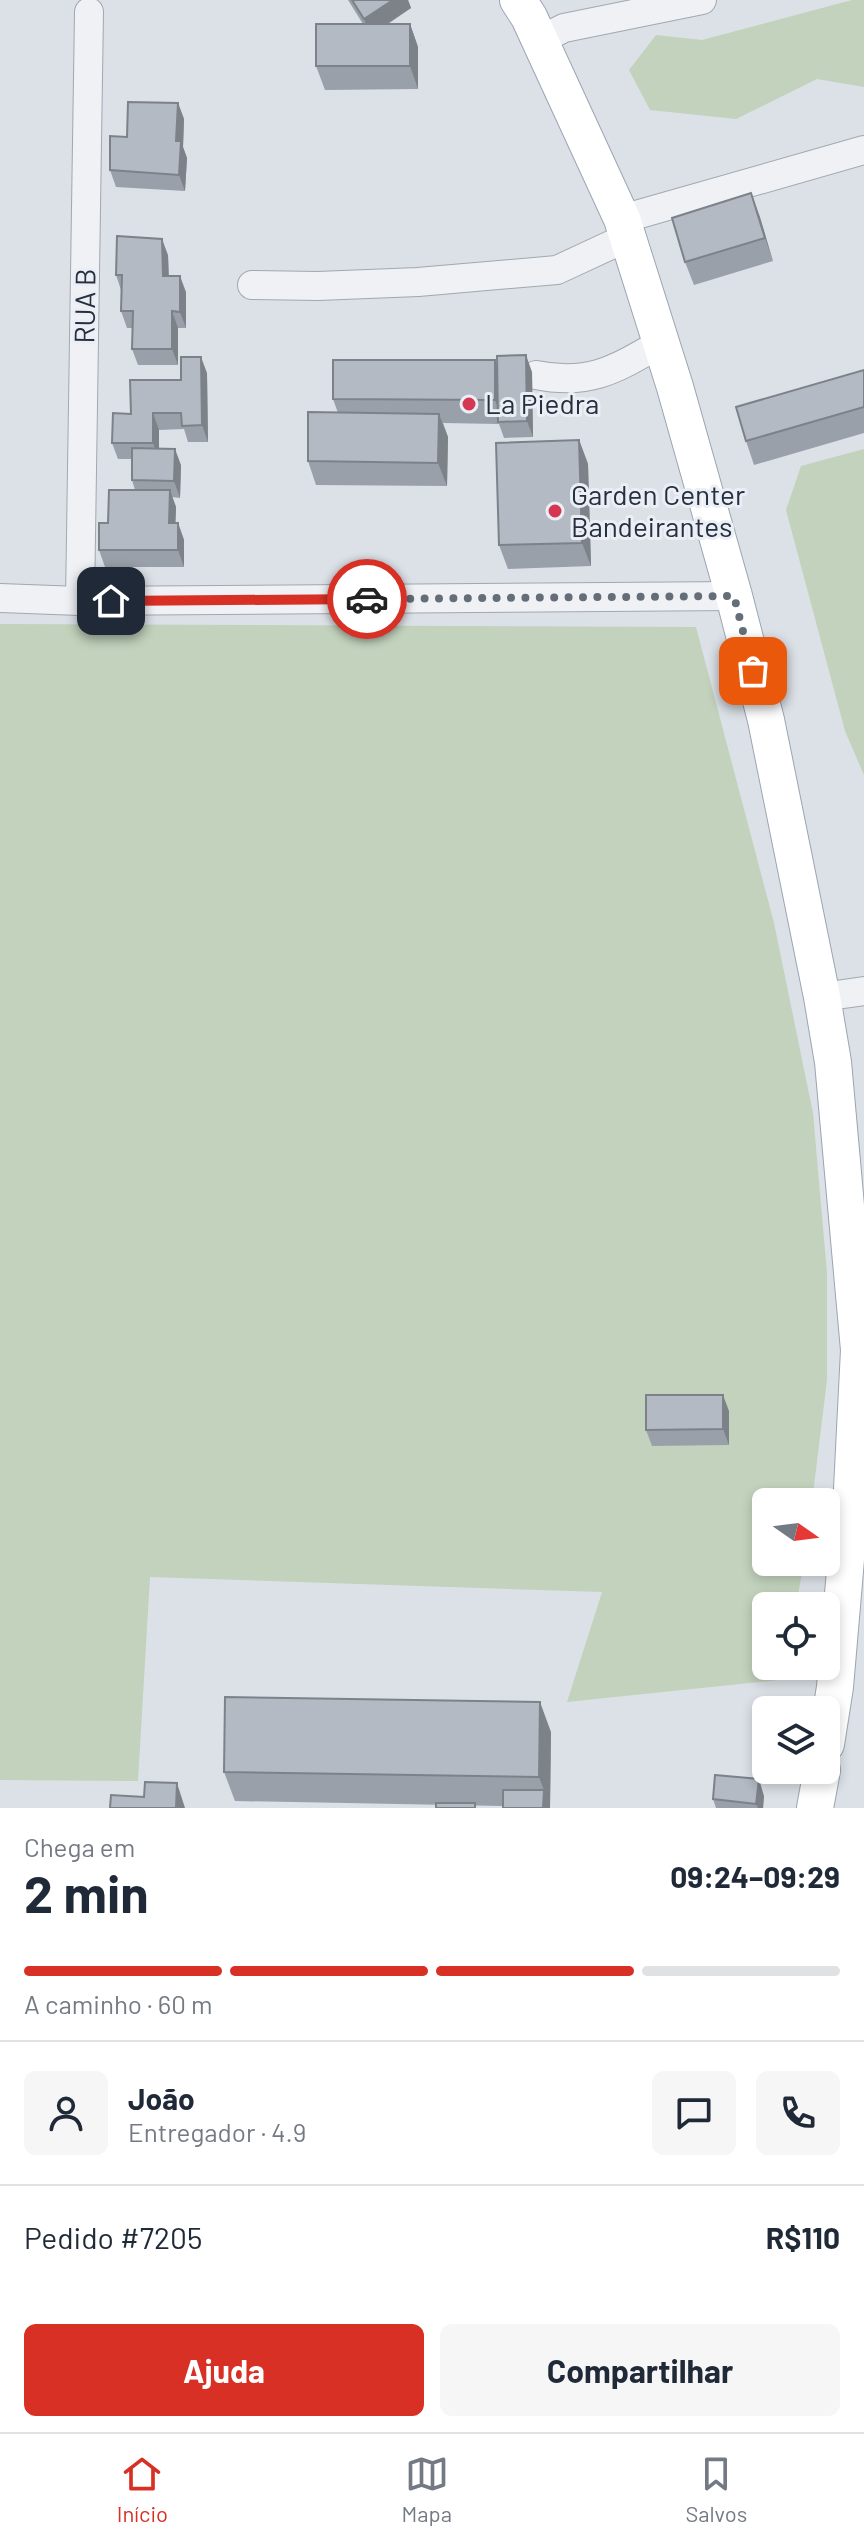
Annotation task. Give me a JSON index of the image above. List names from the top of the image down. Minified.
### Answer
{"streets":{"street":["RUA B"]},"places":["La Piedra","Garden Center Bandeirantes"],"north":"right","page":{"heading":["2 min","Chega em","09:24–09:29"],"panel":["João","Entregador · 4.9","Pedido #7205","R$110"],"bar":"A caminho · 60 m","buttons":["Ajuda","Compartilhar"],"tabs":["Início","Mapa","Salvos"]}}
